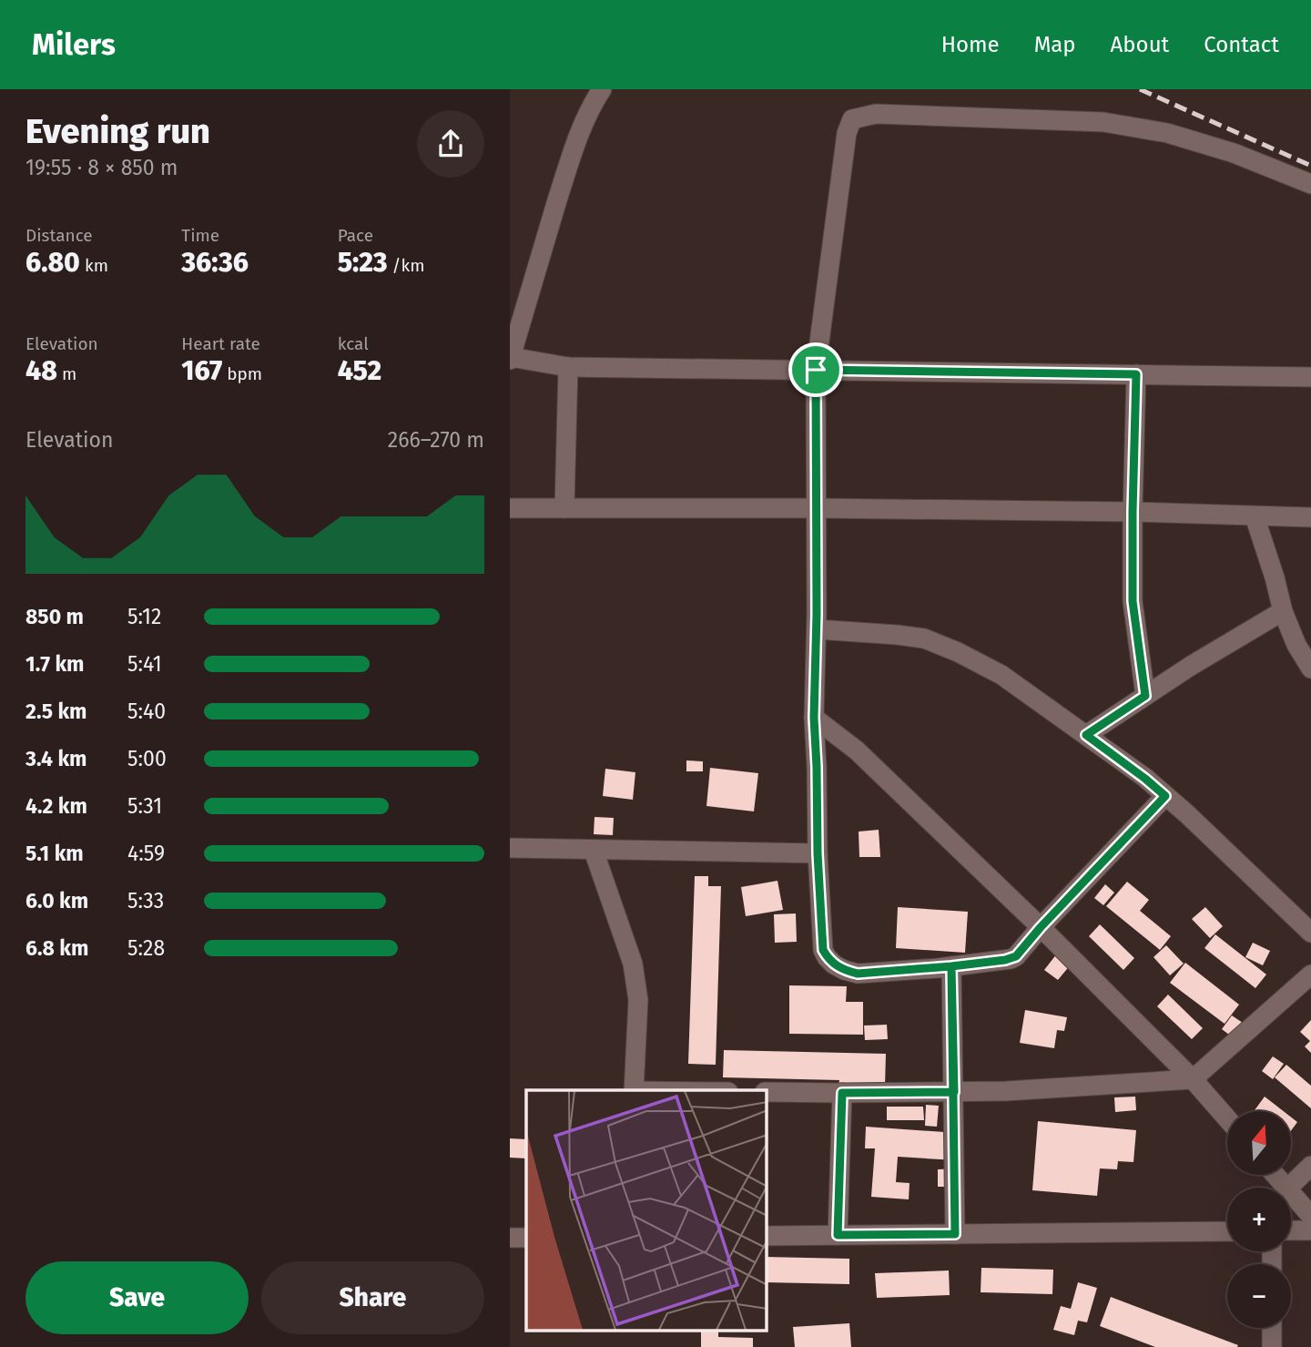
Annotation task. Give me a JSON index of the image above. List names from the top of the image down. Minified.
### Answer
{"north":"top","page":{"header":"Milers","nav":["Home","Map","About","Contact"],"heading":["Evening run","19:55 · 8 × 850 m"],"stats":[["Distance","6.80 km"],["Time","36:36"],["Pace","5:23 /km"],["Elevation","48 m"],["Heart rate","167 bpm"],["kcal","452"]],"chart":["Elevation","266–270 m"],"list":[{"name":"850 m","note":"5:12"},{"name":"1.7 km","note":"5:41"},{"name":"2.5 km","note":"5:40"},{"name":"3.4 km","note":"5:00"},{"name":"4.2 km","note":"5:31"},{"name":"5.1 km","note":"4:59"},{"name":"6.0 km","note":"5:33"},{"name":"6.8 km","note":"5:28"}],"map_buttons":["+","−"],"buttons":["Save","Share"]}}
